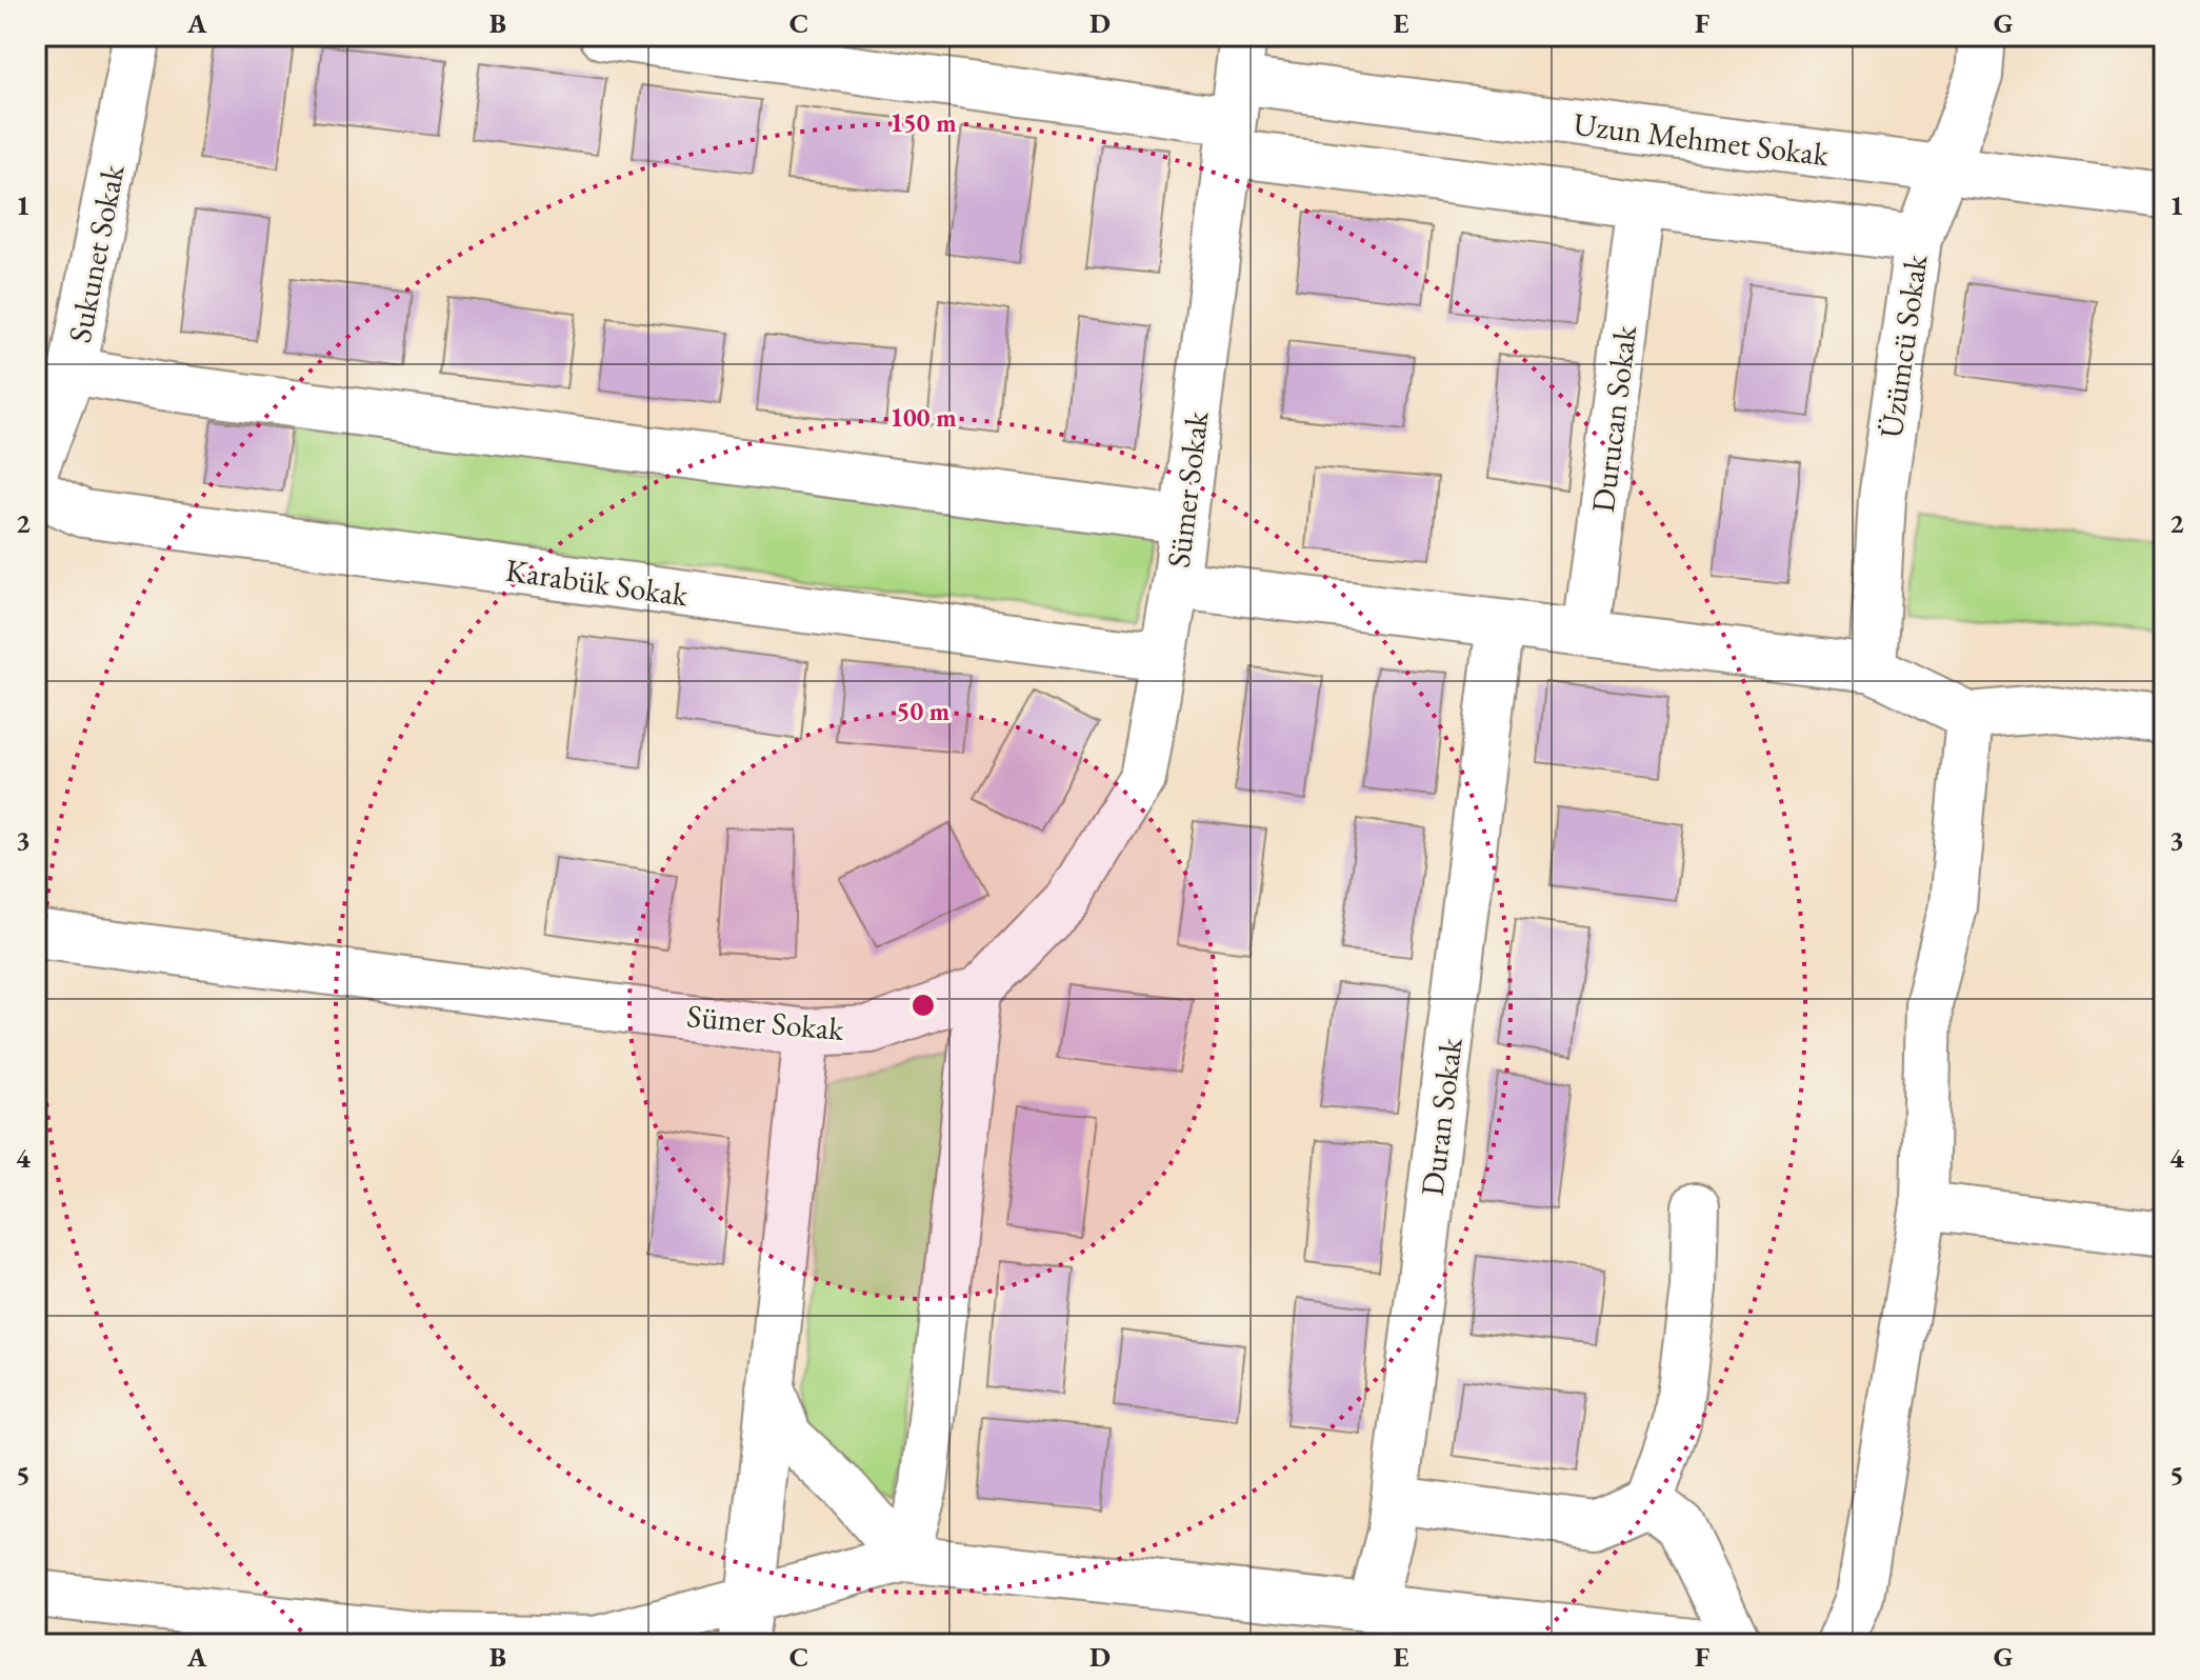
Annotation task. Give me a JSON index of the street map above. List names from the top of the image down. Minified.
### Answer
{"streets":{"street":["Uzun Mehmet Sokak","Sukunet Sokak","Üzümcü Sokak","Durucan Sokak","Sümer Sokak","Karabük Sokak","Duran Sokak"]},"crossings":[["Uzun Mehmet Sokak","Üzümcü Sokak"],["Uzun Mehmet Sokak","Sümer Sokak"],["Sümer Sokak","Karabük Sokak"]],"grid":{"columns":["A","B","C","D","E","F","G"],"rows":["1","2","3","4","5"]},"rings":["150 m","100 m","50 m"]}
